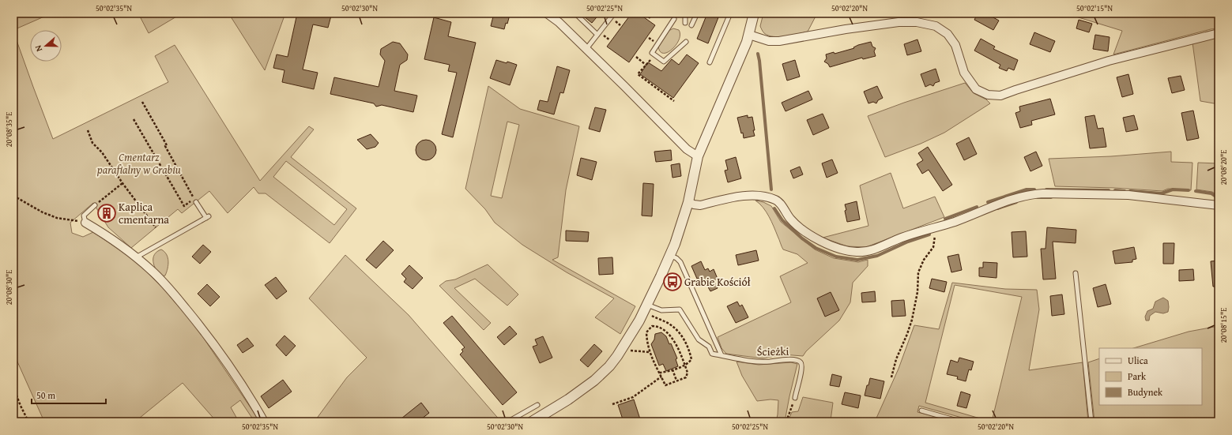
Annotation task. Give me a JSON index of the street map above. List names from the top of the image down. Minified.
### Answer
{"streets":{"lane":["Ścieżki"]},"parks":["Cmentarz parafialny w Grabiu"],"places":{"building":["Kaplica cmentarna"],"bus stop":["Grabie Kościół"]},"legend":["Ulica","Park","Budynek"],"scale_bar":"50 m","north":"left","coordinates":["50°02'35\"N","50°02'30\"N","50°02'25\"N","50°02'20\"N","50°02'15\"N","20°08'35\"E","20°08'20\"E","20°08'30\"E","20°08'15\"E"]}
